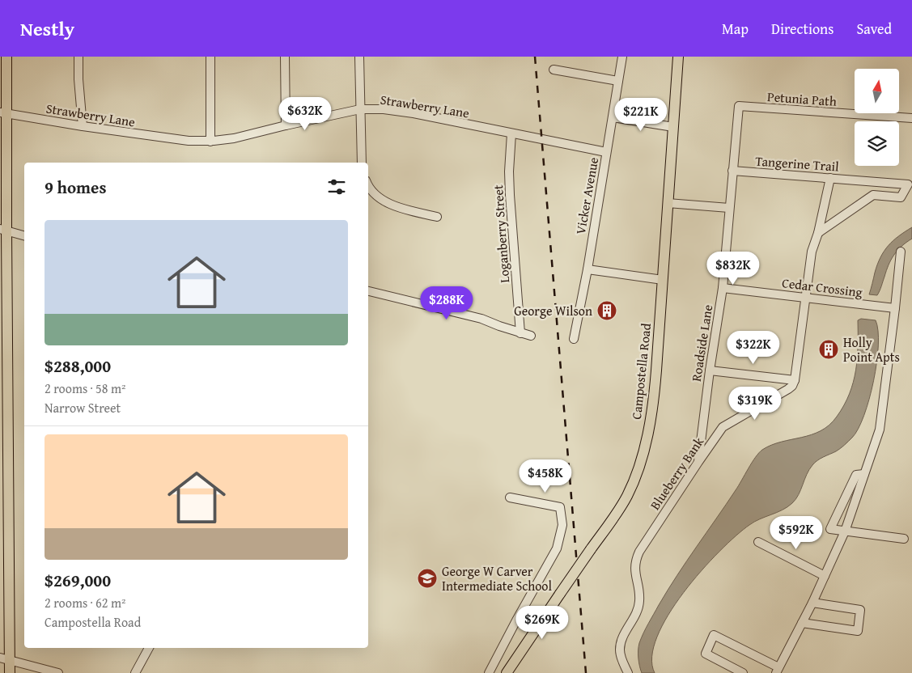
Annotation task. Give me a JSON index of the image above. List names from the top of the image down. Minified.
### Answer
{"streets":{"main road":["Campostella Road"],"street":["Petunia Path","Strawberry Lane","Tangerine Trail","Vicker Avenue","Loganberry Street","Cedar Crossing","Roadside Lane","Blueberry Bank"]},"crossings":[["Petunia Path","Roadside Lane"],["Strawberry Lane","Vicker Avenue"],["Strawberry Lane","Loganberry Street"],["Tangerine Trail","Roadside Lane"],["Cedar Crossing","Roadside Lane"],["Roadside Lane","Blueberry Bank"]],"places":{"building":["George Wilson","Holly Point Apts"],"school or university":["George W Carver Intermediate School"]},"north":"top","page":{"header":"Nestly","nav":["Map","Directions","Saved"],"price":["$632K","$221K","$832K","$288K","$322K","$319K","$458K","$592K","$269K"],"heading":"9 homes","list":[{"name":"$288,000","note":"2 rooms · 58 m² · Narrow Street"},{"name":"$269,000","note":"2 rooms · 62 m² · Campostella Road"}]}}
